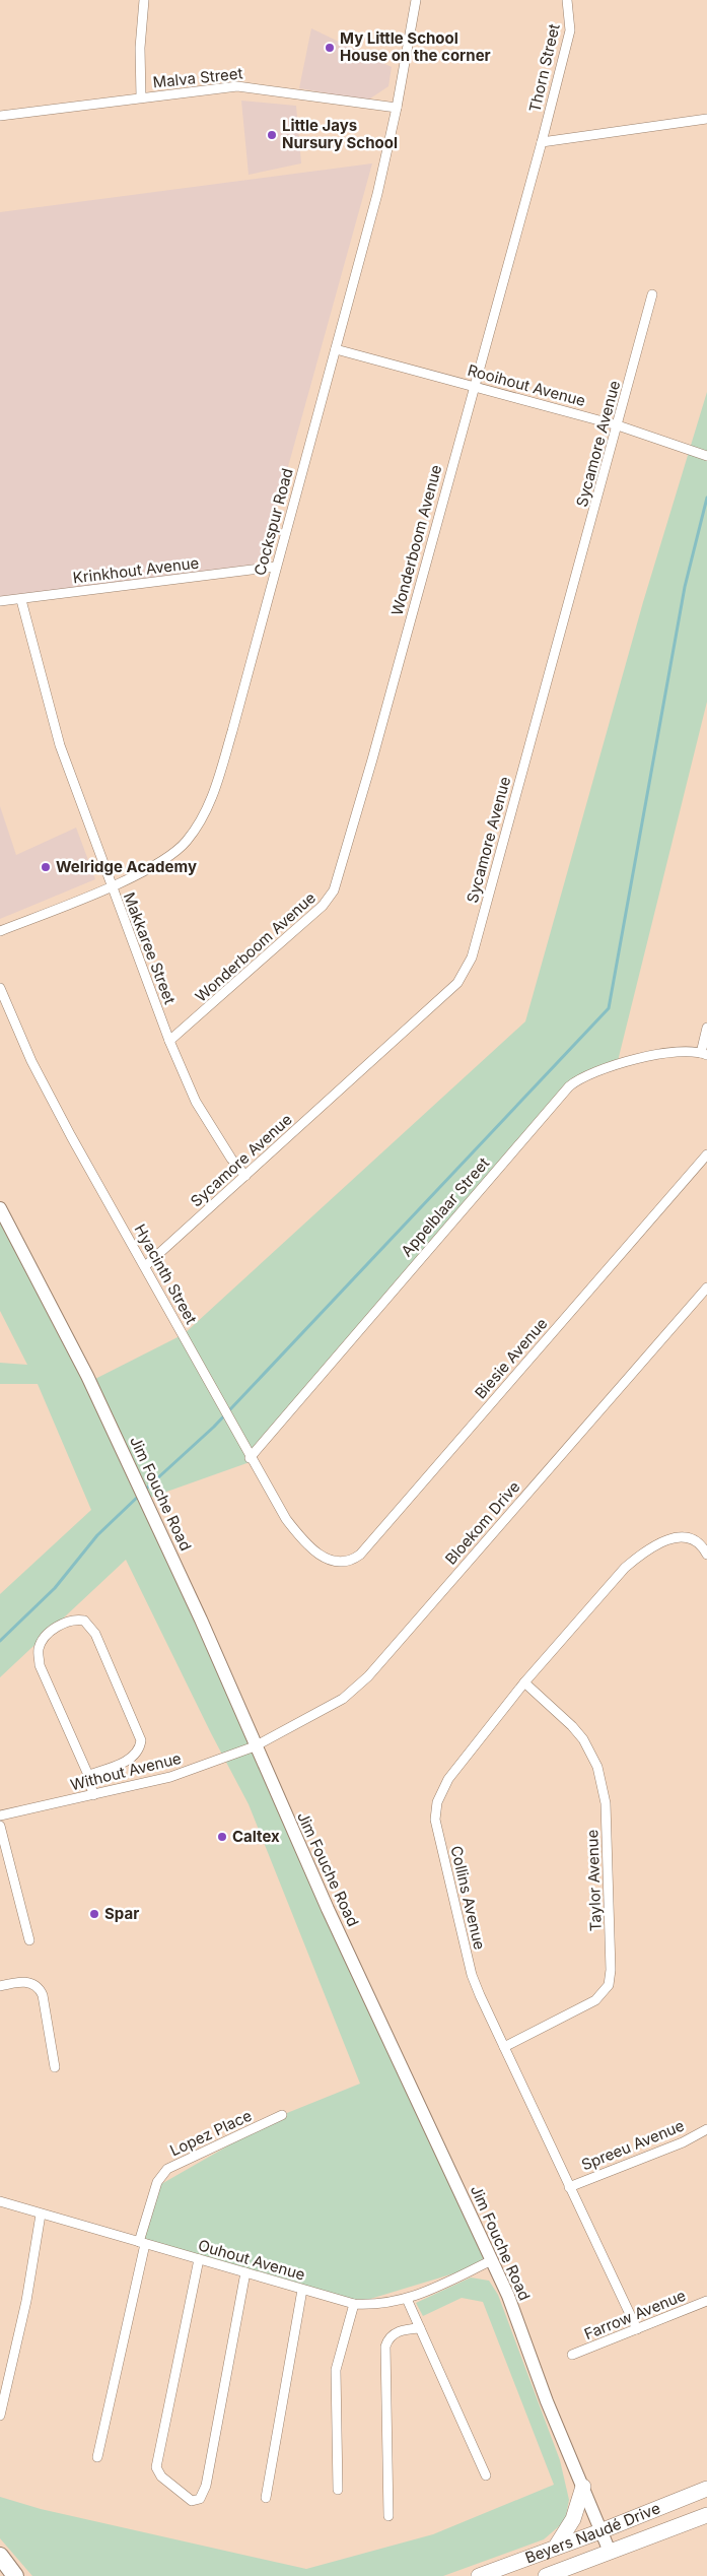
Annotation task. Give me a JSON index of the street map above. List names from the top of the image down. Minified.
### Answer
{"streets":{"main road":["Beyers Naudé Drive"],"street":["Thorn Street","Malva Street","Rooihout Avenue","Sycamore Avenue","Cockspur Road","Wonderboom Avenue","Krinkhout Avenue","Makkaree Street","Appelblaar Street","Hyacinth Street","Biesie Avenue","Jim Fouche Road","Bloekom Drive","Without Avenue","Taylor Avenue","Collins Avenue","Lopez Place","Spreeu Avenue","Ouhout Avenue","Farrow Avenue"]},"crossings":[["Thorn Street","Wonderboom Avenue"],["Malva Street","Cockspur Road"],["Rooihout Avenue","Sycamore Avenue"],["Rooihout Avenue","Cockspur Road"],["Rooihout Avenue","Wonderboom Avenue"],["Sycamore Avenue","Makkaree Street"],["Sycamore Avenue","Hyacinth Street"],["Cockspur Road","Krinkhout Avenue"],["Cockspur Road","Makkaree Street"],["Wonderboom Avenue","Makkaree Street"],["Krinkhout Avenue","Makkaree Street"],["Appelblaar Street","Hyacinth Street"],["Hyacinth Street","Biesie Avenue"],["Jim Fouche Road","Bloekom Drive"],["Jim Fouche Road","Without Avenue"],["Jim Fouche Road","Ouhout Avenue"],["Jim Fouche Road","Beyers Naudé Drive"],["Bloekom Drive","Without Avenue"],["Taylor Avenue","Collins Avenue"],["Collins Avenue","Spreeu Avenue"],["Collins Avenue","Farrow Avenue"],["Lopez Place","Ouhout Avenue"]],"places":["My Little School House on the corner","Little Jays Nursury School","Welridge Academy","Caltex","Spar"]}
